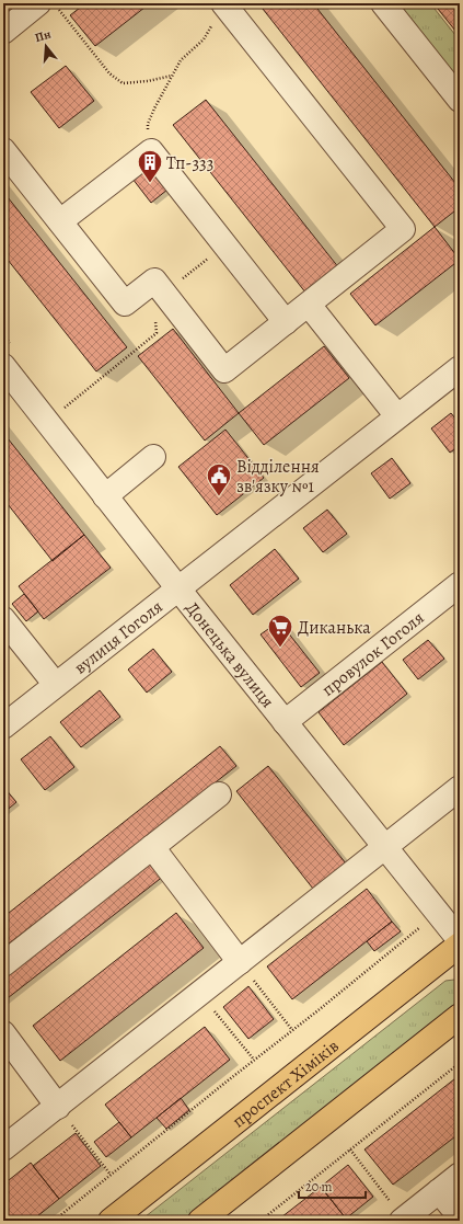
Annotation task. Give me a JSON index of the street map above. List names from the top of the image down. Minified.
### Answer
{"streets":{"main road":["проспект Хіміків"],"street":["вулиця Гоголя","провулок Гоголя","Донецька вулиця"]},"crossings":[["вулиця Гоголя","Донецька вулиця"],["провулок Гоголя","Донецька вулиця"]],"places":{"building":["Тп-333"],"public building":["Відділення зв'язку №1"],"supermarket":["Диканька"]},"scale_bar":"20 m","north":"top"}
